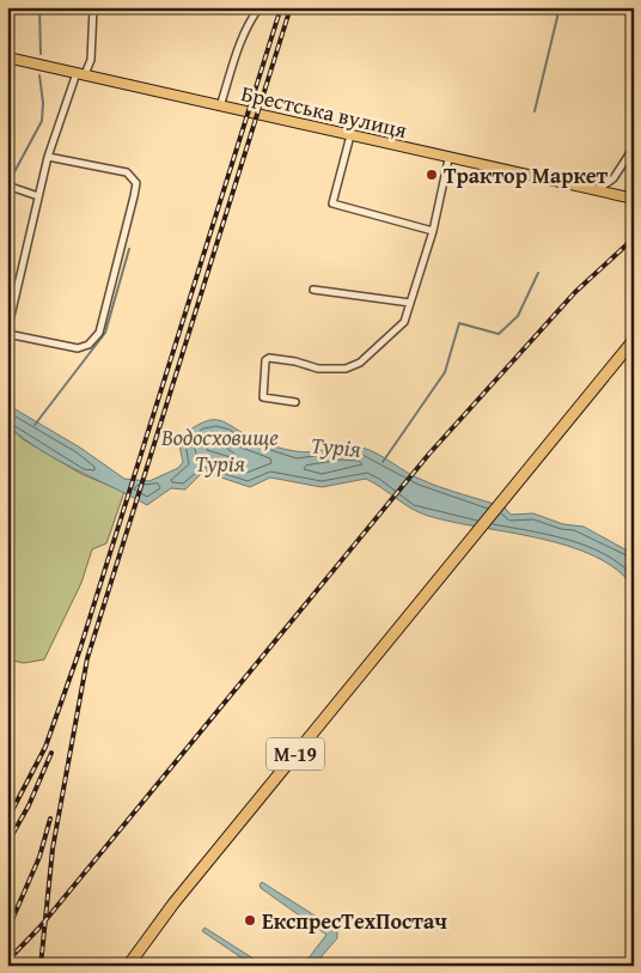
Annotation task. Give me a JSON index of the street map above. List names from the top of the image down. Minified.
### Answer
{"streets":{"highway":["М-19"],"main road":["Брестська вулиця"]},"water":["Водосховище Турія","Турія"],"places":["Трактор Маркет","ЕкспресТехПостач"]}
